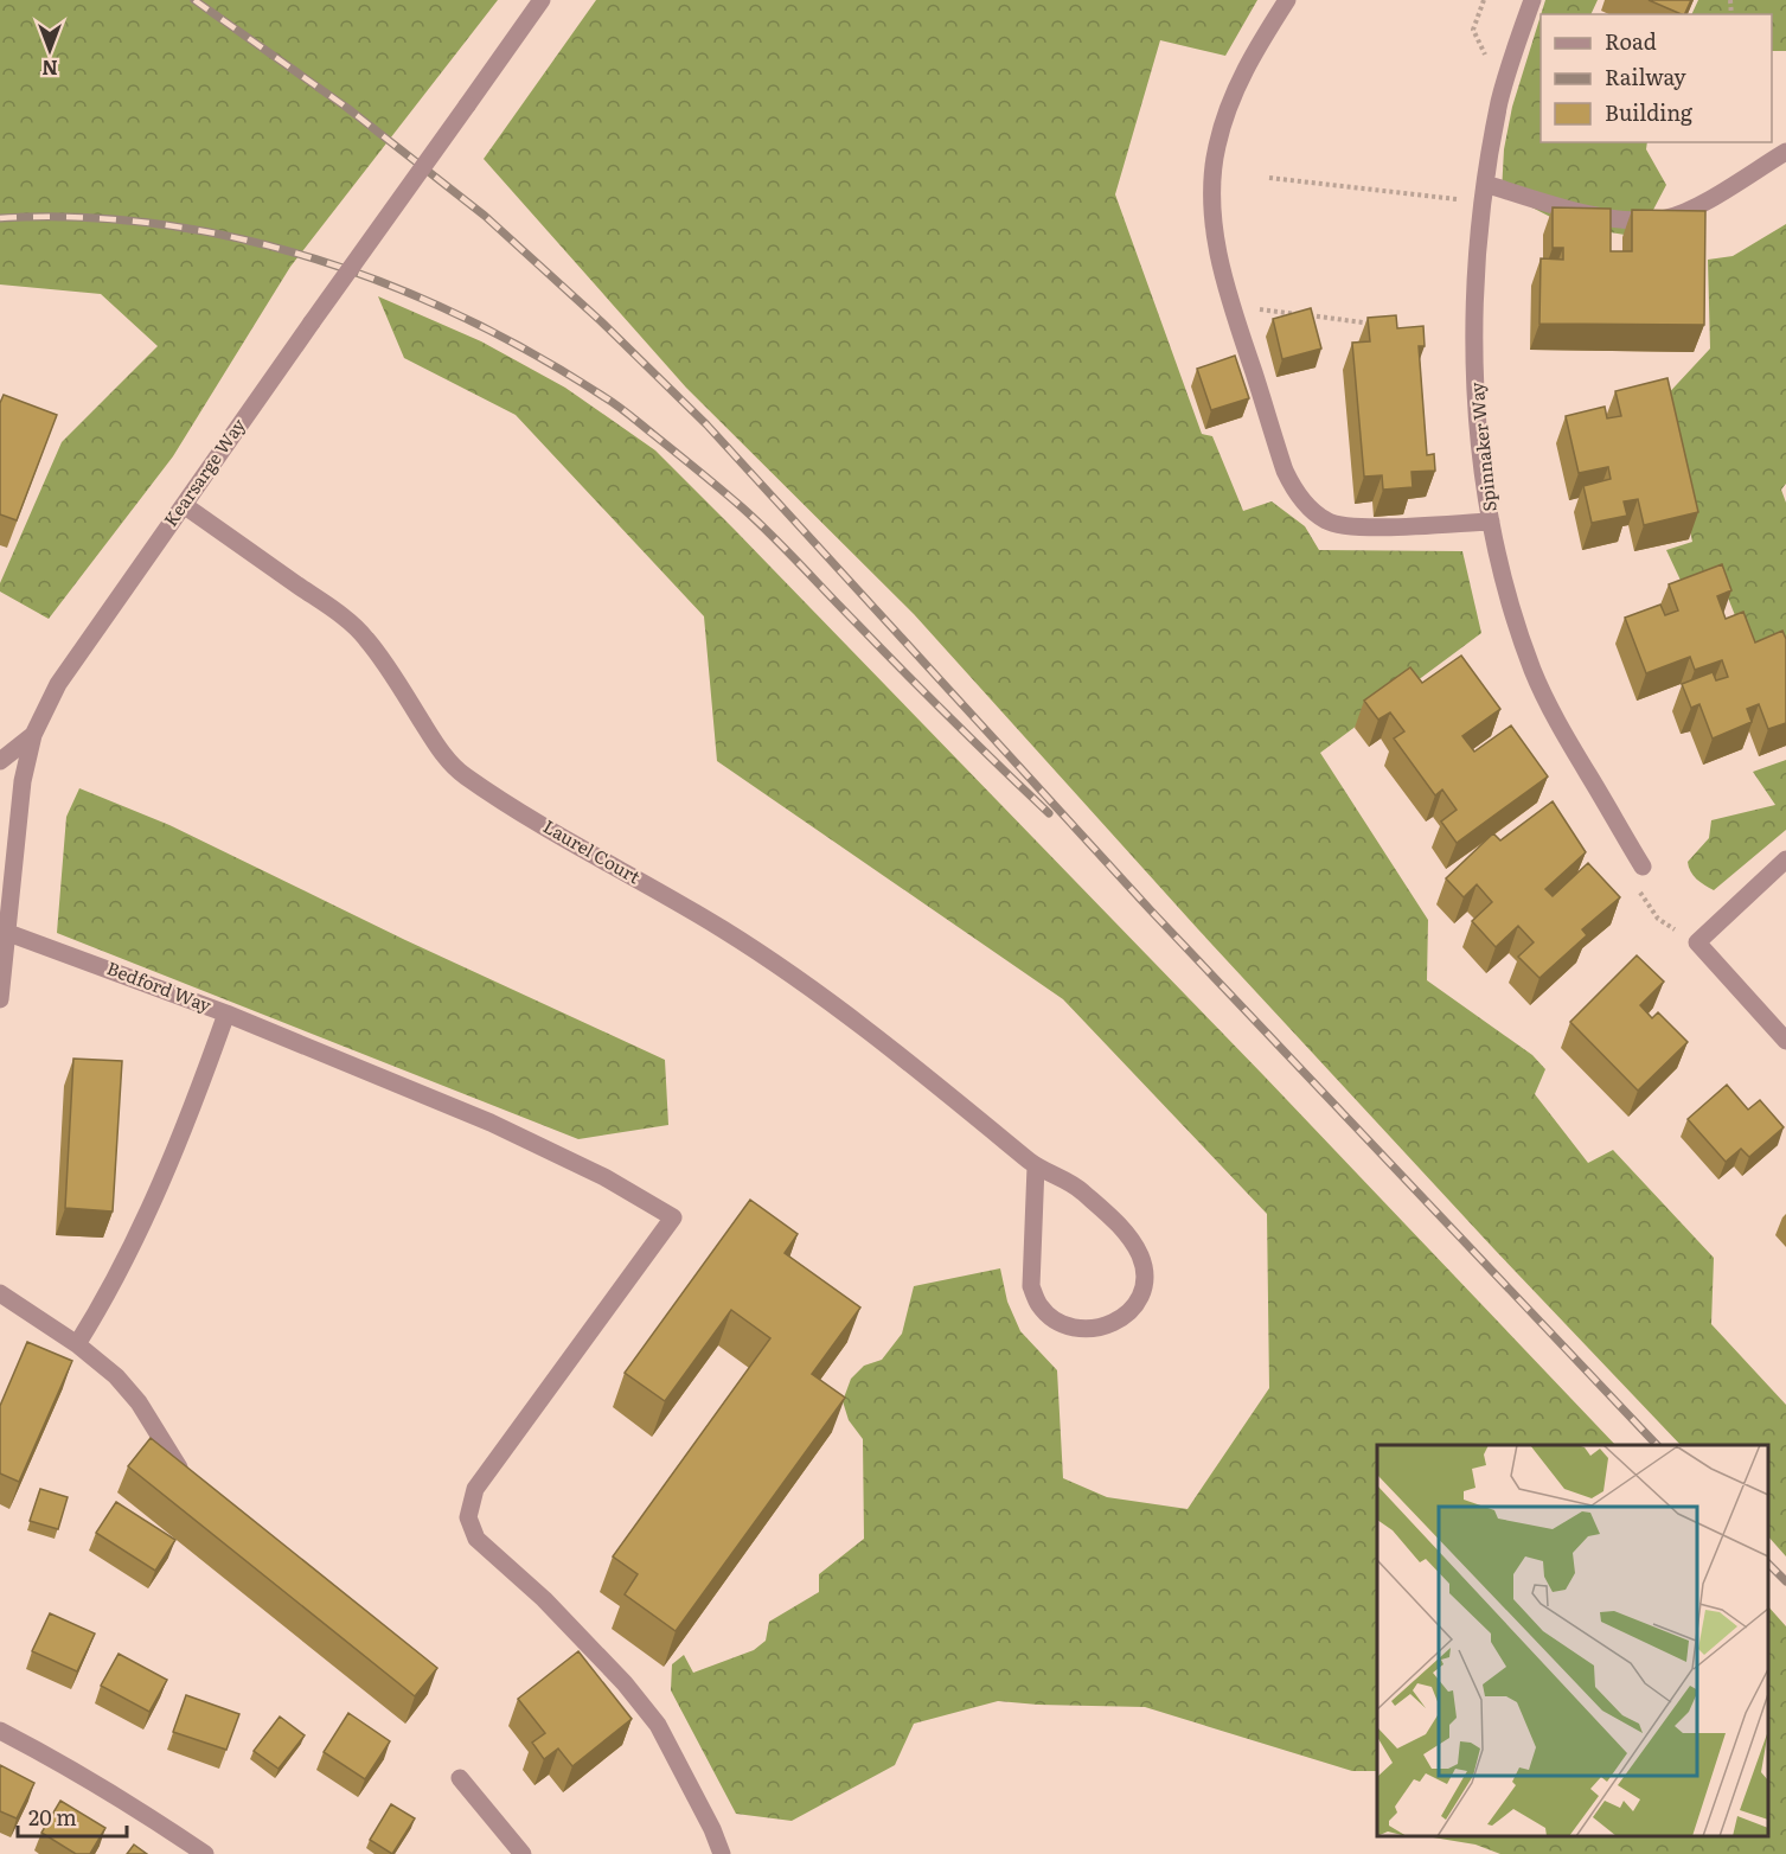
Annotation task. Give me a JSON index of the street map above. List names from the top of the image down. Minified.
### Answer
{"streets":{"street":["Spinnaker Way","Kearsarge Way","Laurel Court","Bedford Way"]},"crossings":[["Kearsarge Way","Laurel Court"],["Kearsarge Way","Bedford Way"]],"legend":["Road","Railway","Building"],"scale_bar":"20 m","north":"bottom"}
